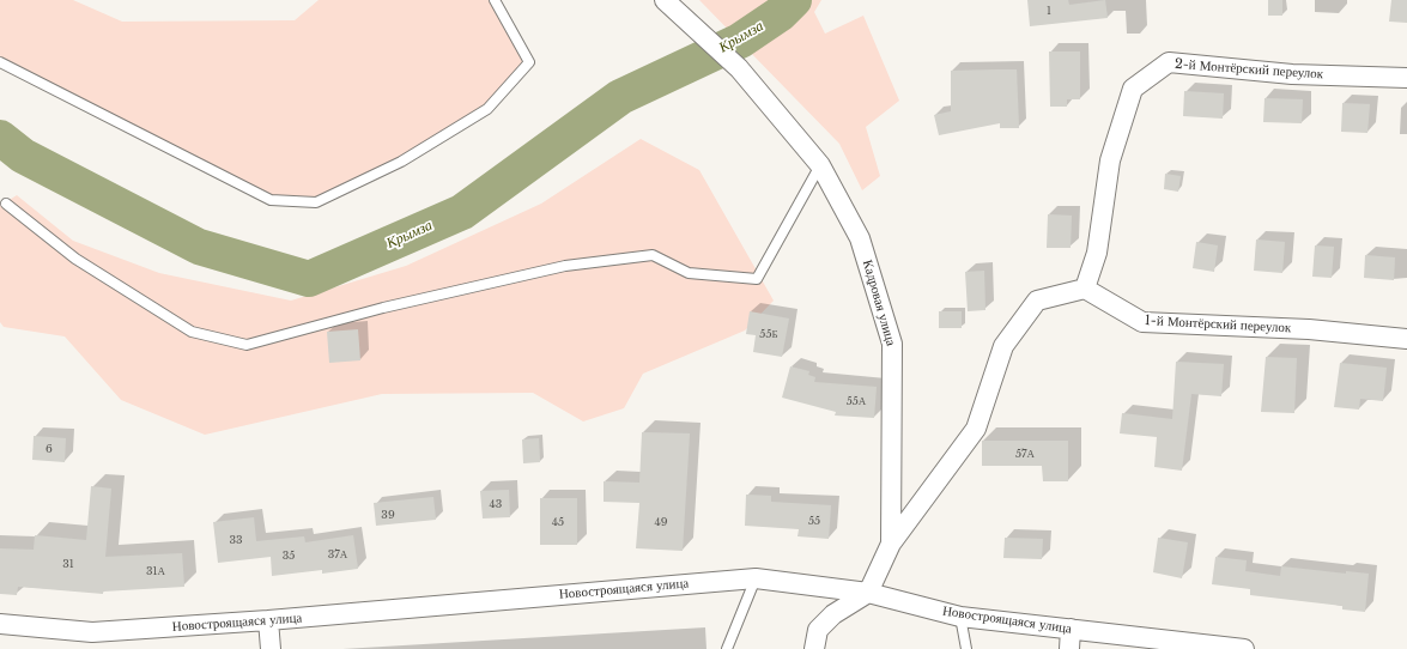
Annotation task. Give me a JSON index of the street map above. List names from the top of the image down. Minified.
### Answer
{"streets":{"street":["2-й Монтёрский переулок","Кадровая улица","1-й Монтёрский переулок","Новостроящаяся улица"]},"crossings":[["2-й Монтёрский переулок","1-й Монтёрский переулок"],["Кадровая улица","Новостроящаяся улица"]],"water":["Крымза"],"house_numbers":["1","55Б","55А","6","57А","43","39","55","45","49","33","37А","35","31","31А"]}
